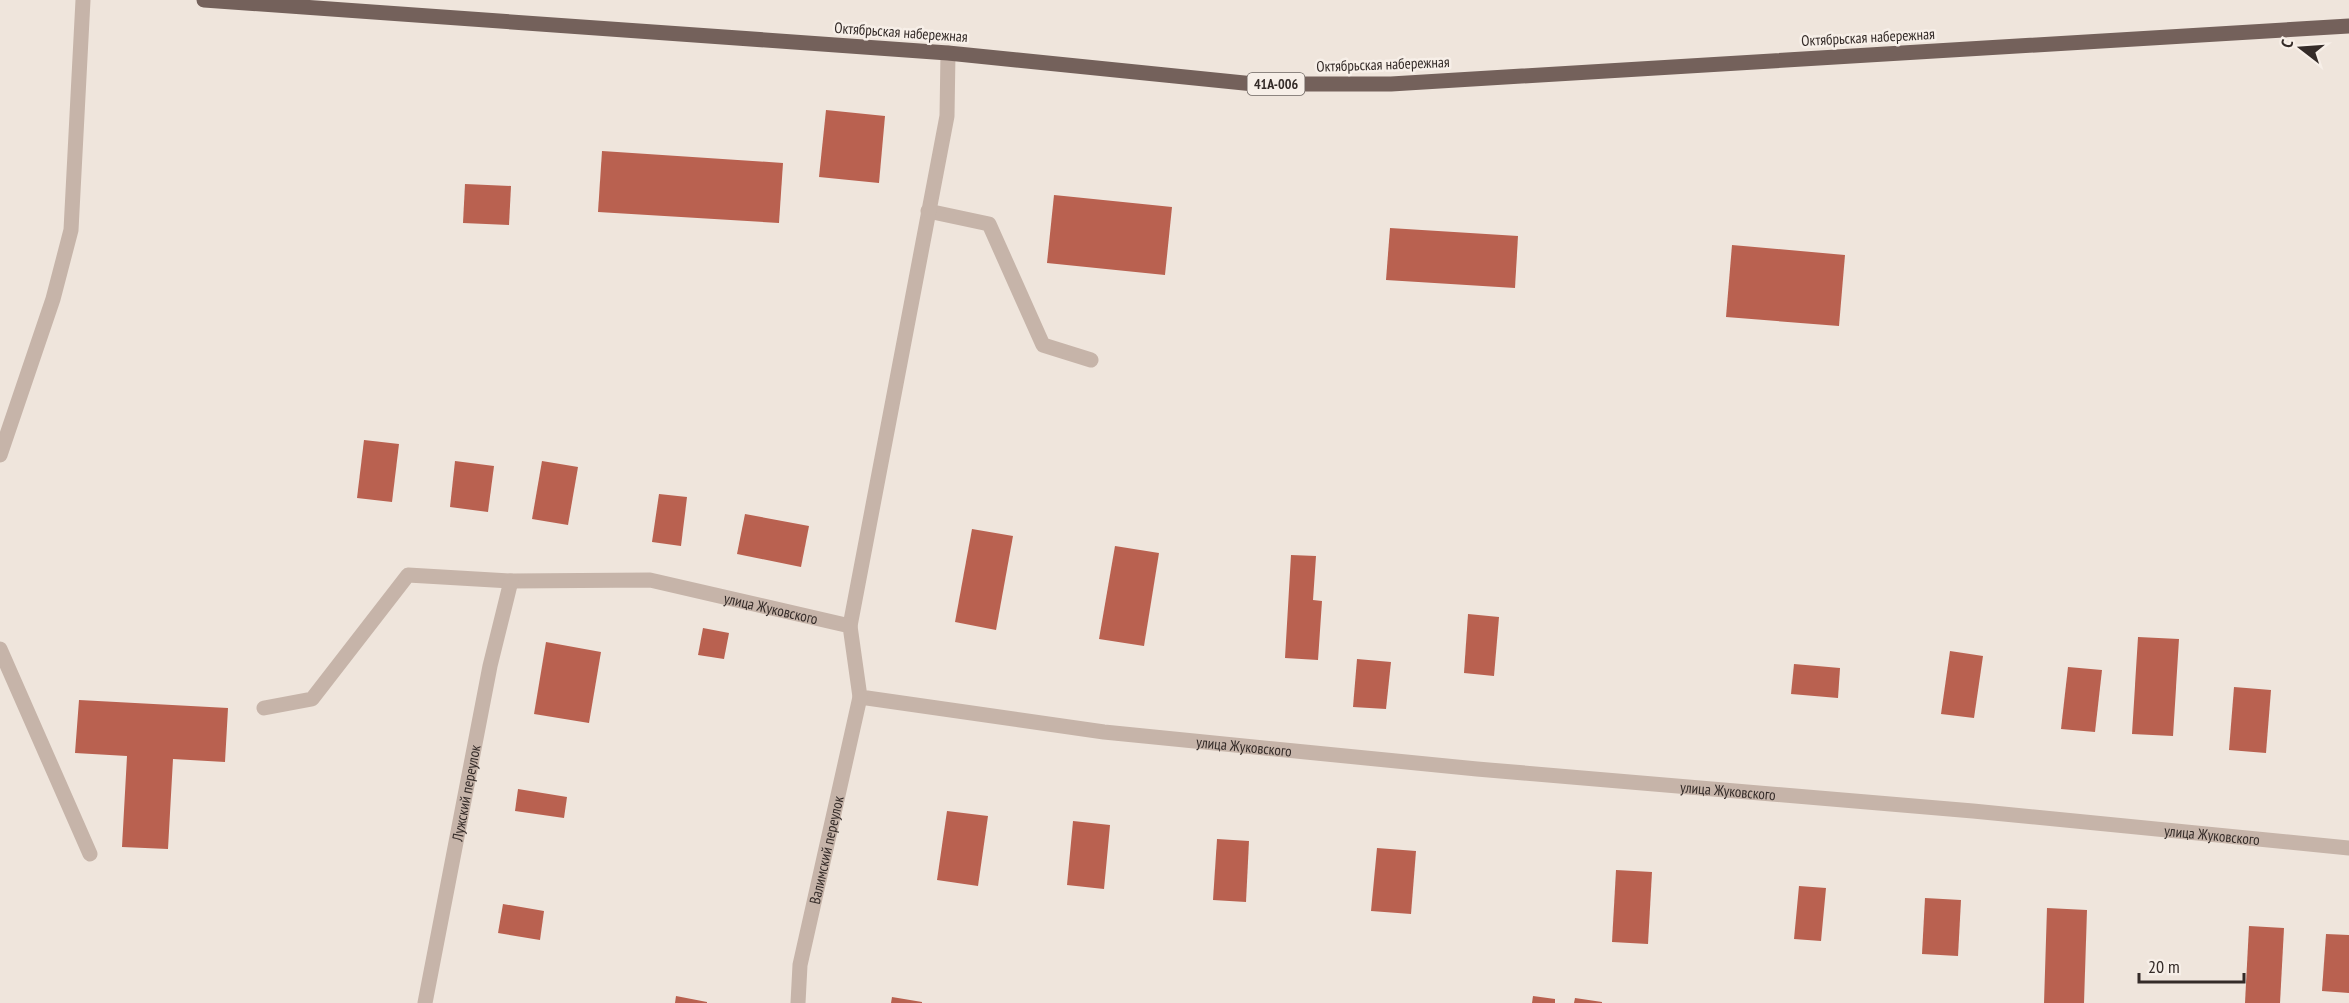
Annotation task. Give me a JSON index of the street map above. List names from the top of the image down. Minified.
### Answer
{"streets":{"main road":["Октябрьская набережная","41А-006"],"street":["улица Жуковского","Лужский переулок","Валимский переулок"]},"crossings":[["улица Жуковского","Лужский переулок"],["улица Жуковского","Валимский переулок"]],"scale_bar":"20 m","north":"left"}
